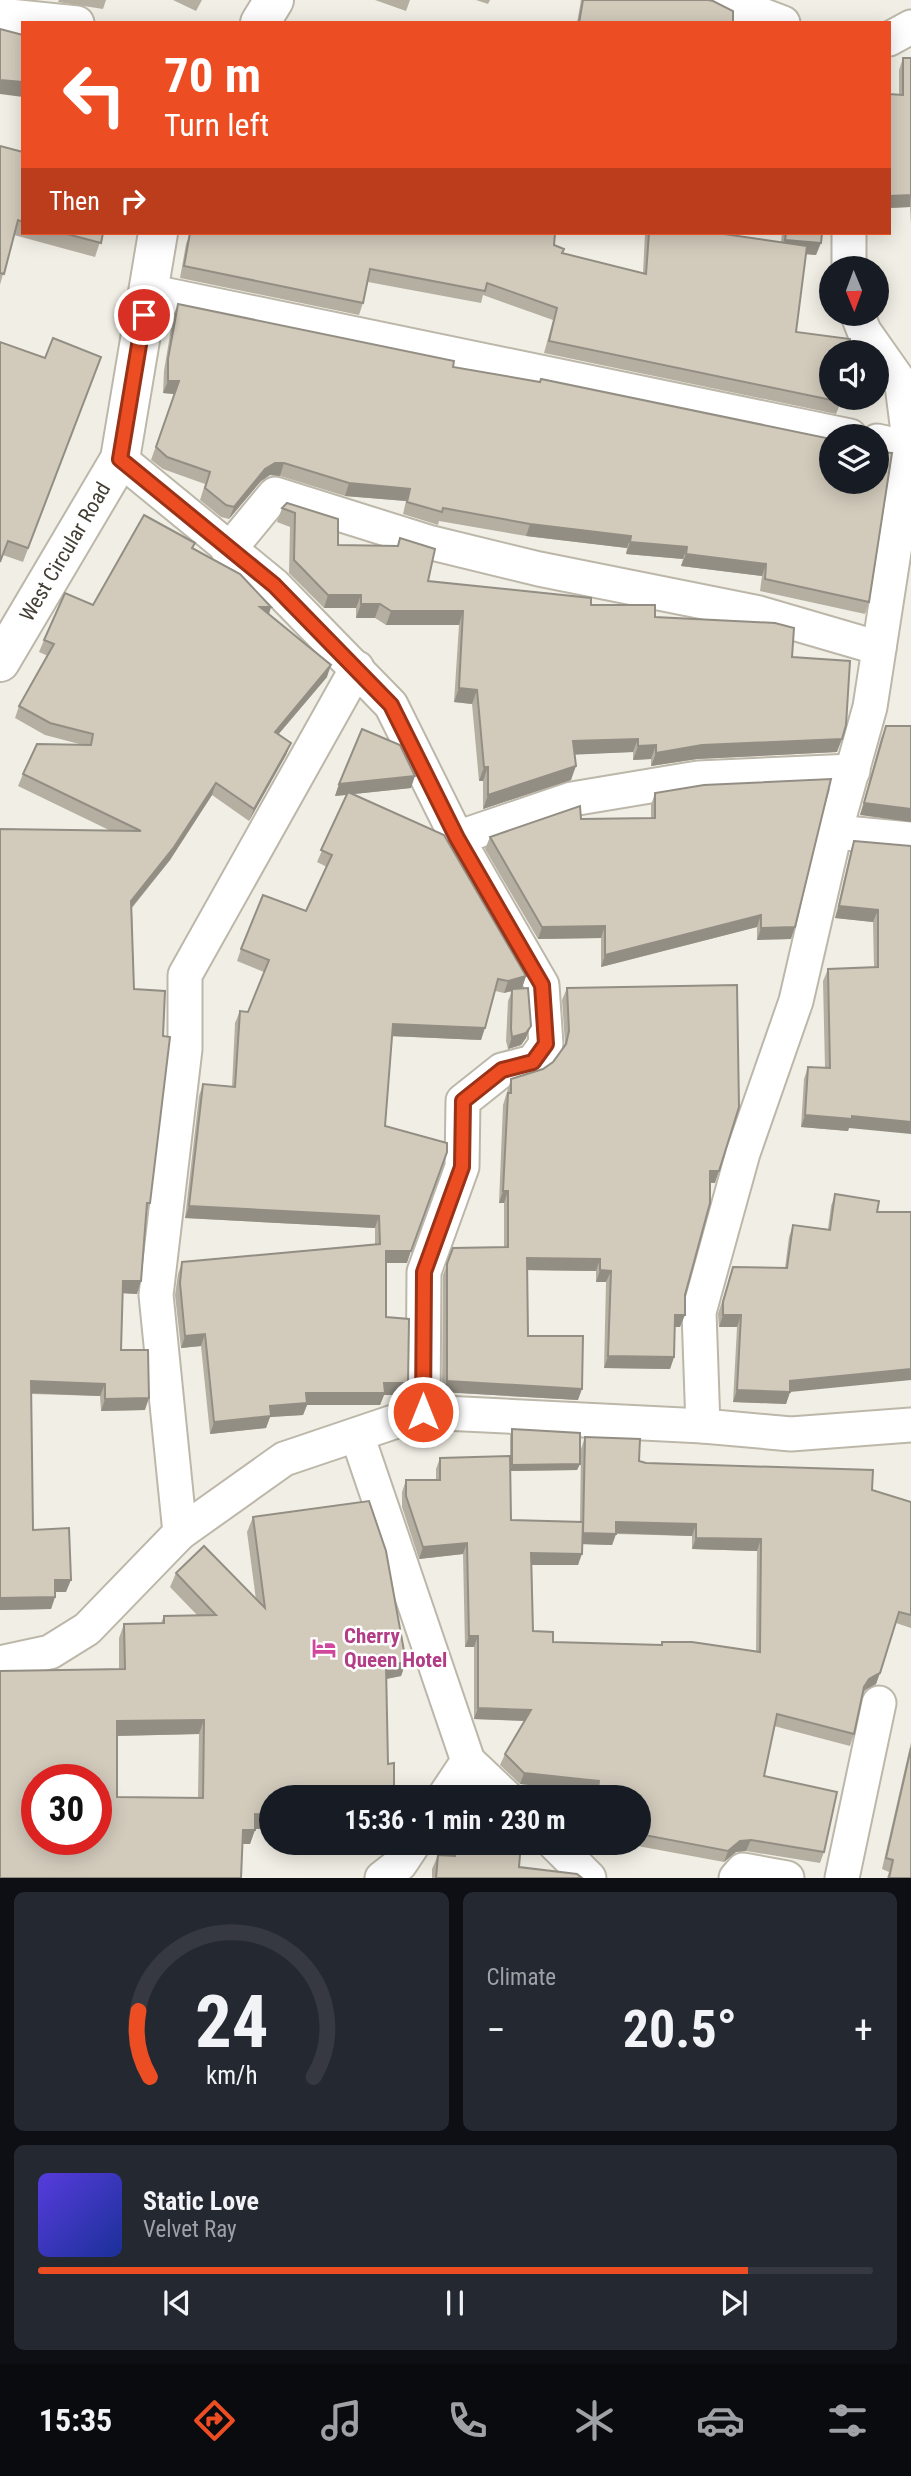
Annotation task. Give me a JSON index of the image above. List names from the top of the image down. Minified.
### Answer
{"streets":{"street":["West Circular Road"]},"places":{"hotel":["Cherry Queen Hotel"]},"north":"bottom","page":{"turn":["70 m","Turn left"],"then":"Then","limit":"30","trip":"15:36 · 1 min · 230 m","tile":"Climate","heat":["−","20.5°","+"],"song":["Static Love","Velvet Ray"],"tabs":"15:35","gauge":["24","km/h"]}}
